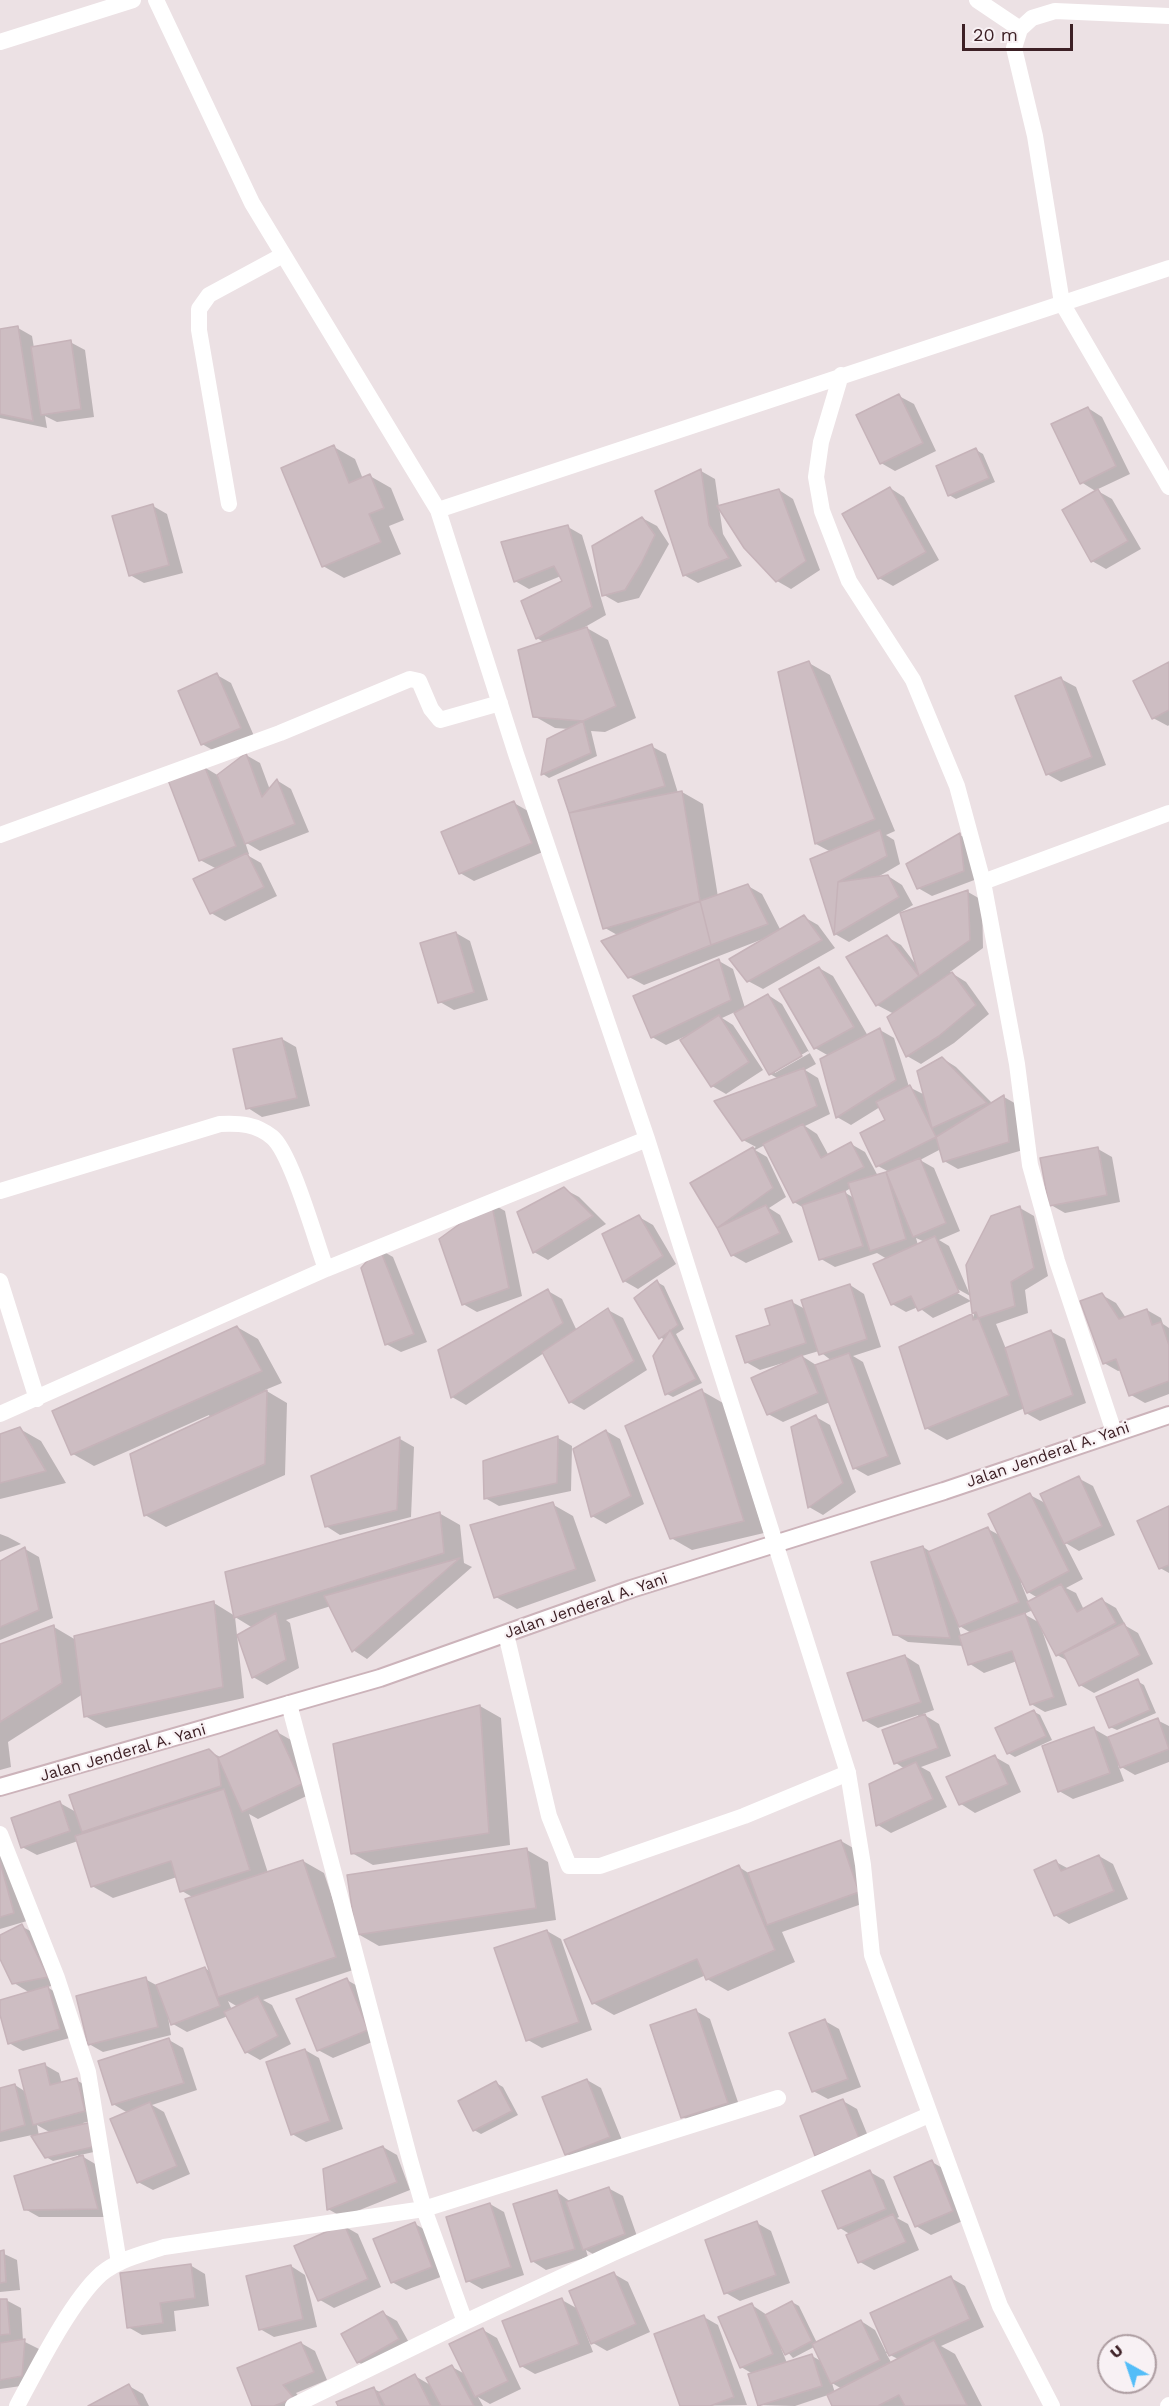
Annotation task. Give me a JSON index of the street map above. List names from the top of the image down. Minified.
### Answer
{"streets":{"street":["Jalan Jenderal A. Yani"]},"scale_bar":"20 m","north":"top left"}
